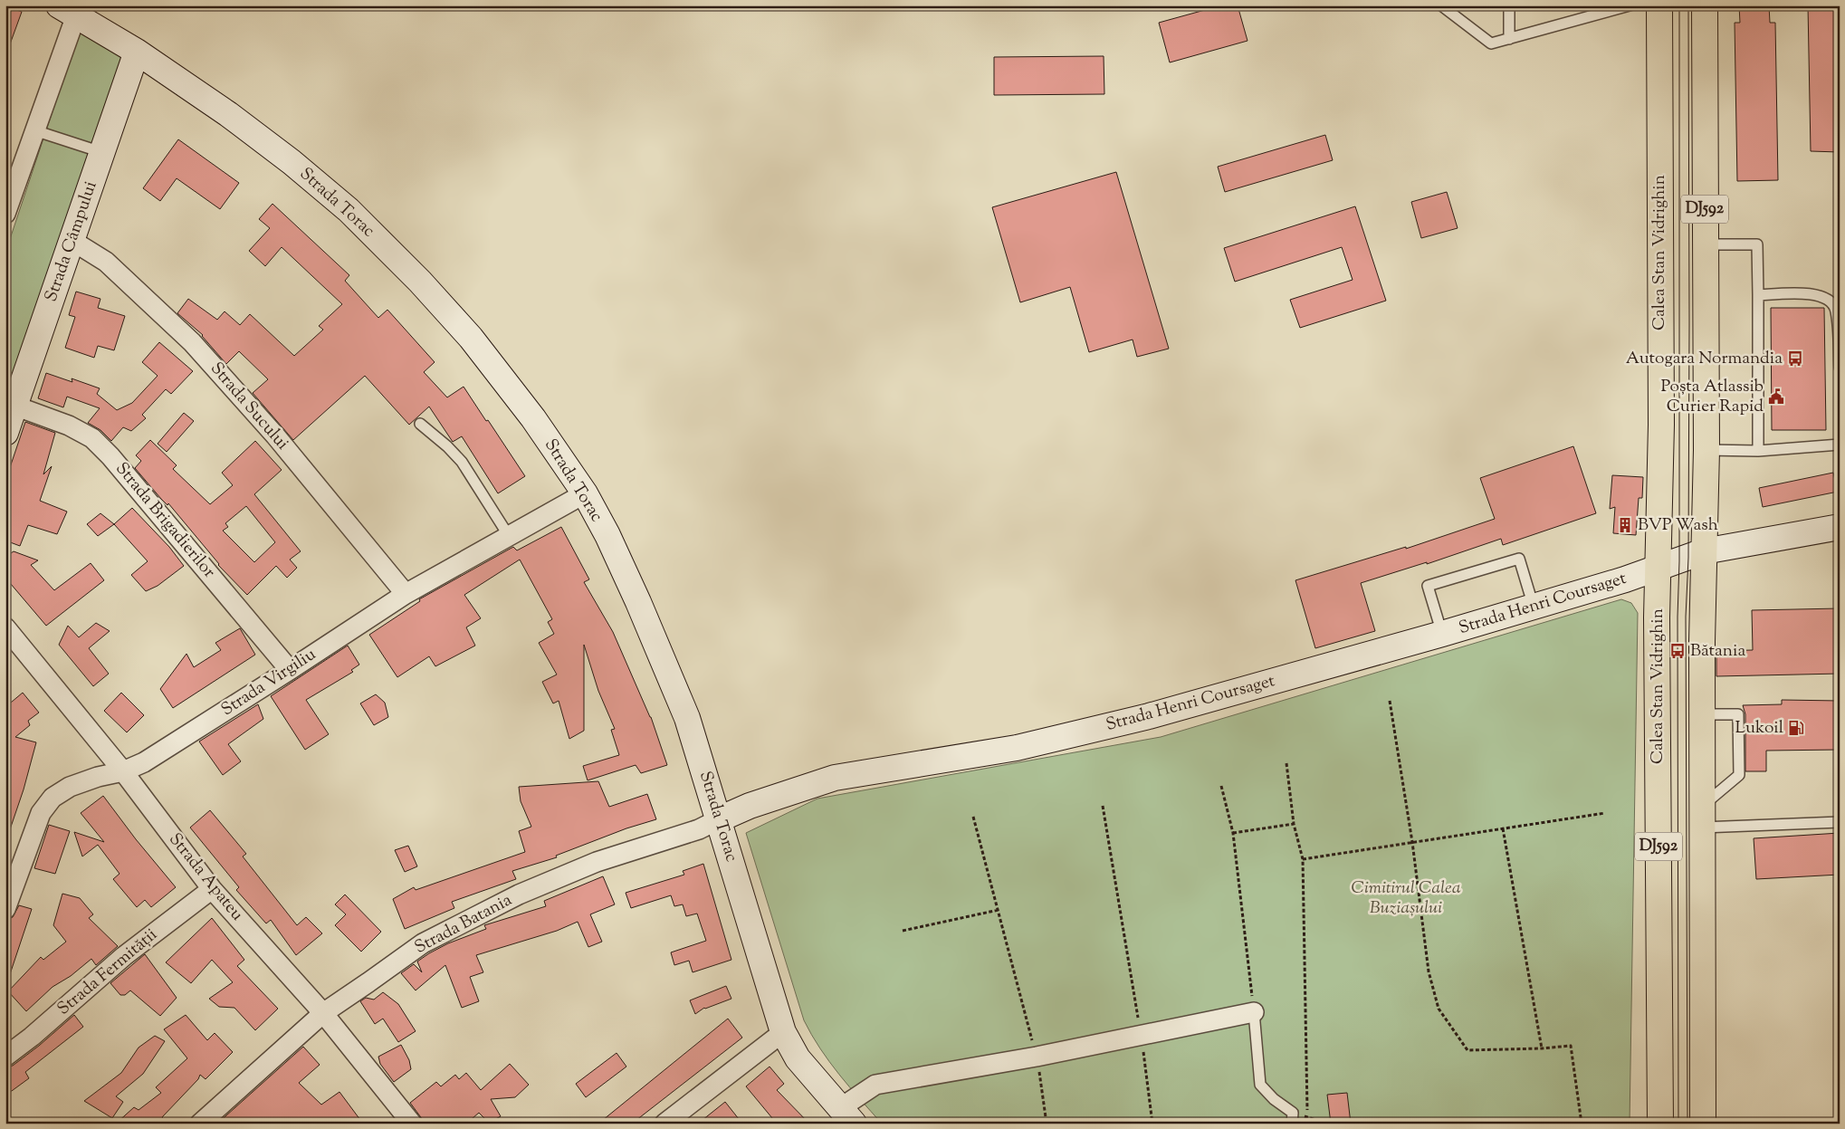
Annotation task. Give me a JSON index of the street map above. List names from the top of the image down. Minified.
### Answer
{"streets":{"main road":["DJ592","Calea Stan Vidrighin"],"street":["Strada Torac","Strada Câmpului","Strada Sucului","Strada Brigadierilor","Strada Henri Coursaget","Strada Virgiliu","Strada Apateu","Strada Batania","Strada Fermității"]},"crossings":[["Strada Torac","Strada Câmpului"],["Strada Torac","Strada Henri Coursaget"],["Strada Torac","Strada Virgiliu"],["Strada Torac","Strada Batania"],["DJ592","Strada Henri Coursaget"],["Strada Câmpului","Strada Sucului"],["Strada Câmpului","Strada Brigadierilor"],["Calea Stan Vidrighin","Strada Henri Coursaget"],["Strada Sucului","Strada Virgiliu"],["Strada Brigadierilor","Strada Virgiliu"],["Strada Henri Coursaget","Strada Batania"],["Strada Virgiliu","Strada Apateu"],["Strada Apateu","Strada Batania"],["Strada Apateu","Strada Fermității"]],"parks":["Cimitirul Calea Buziașului"],"places":{"bus stop":["Autogara Normandia","Bătania"],"public building":["Poșta Atlassib Curier Rapid"],"building":["BVP Wash"],"fuel station":["Lukoil"]}}
